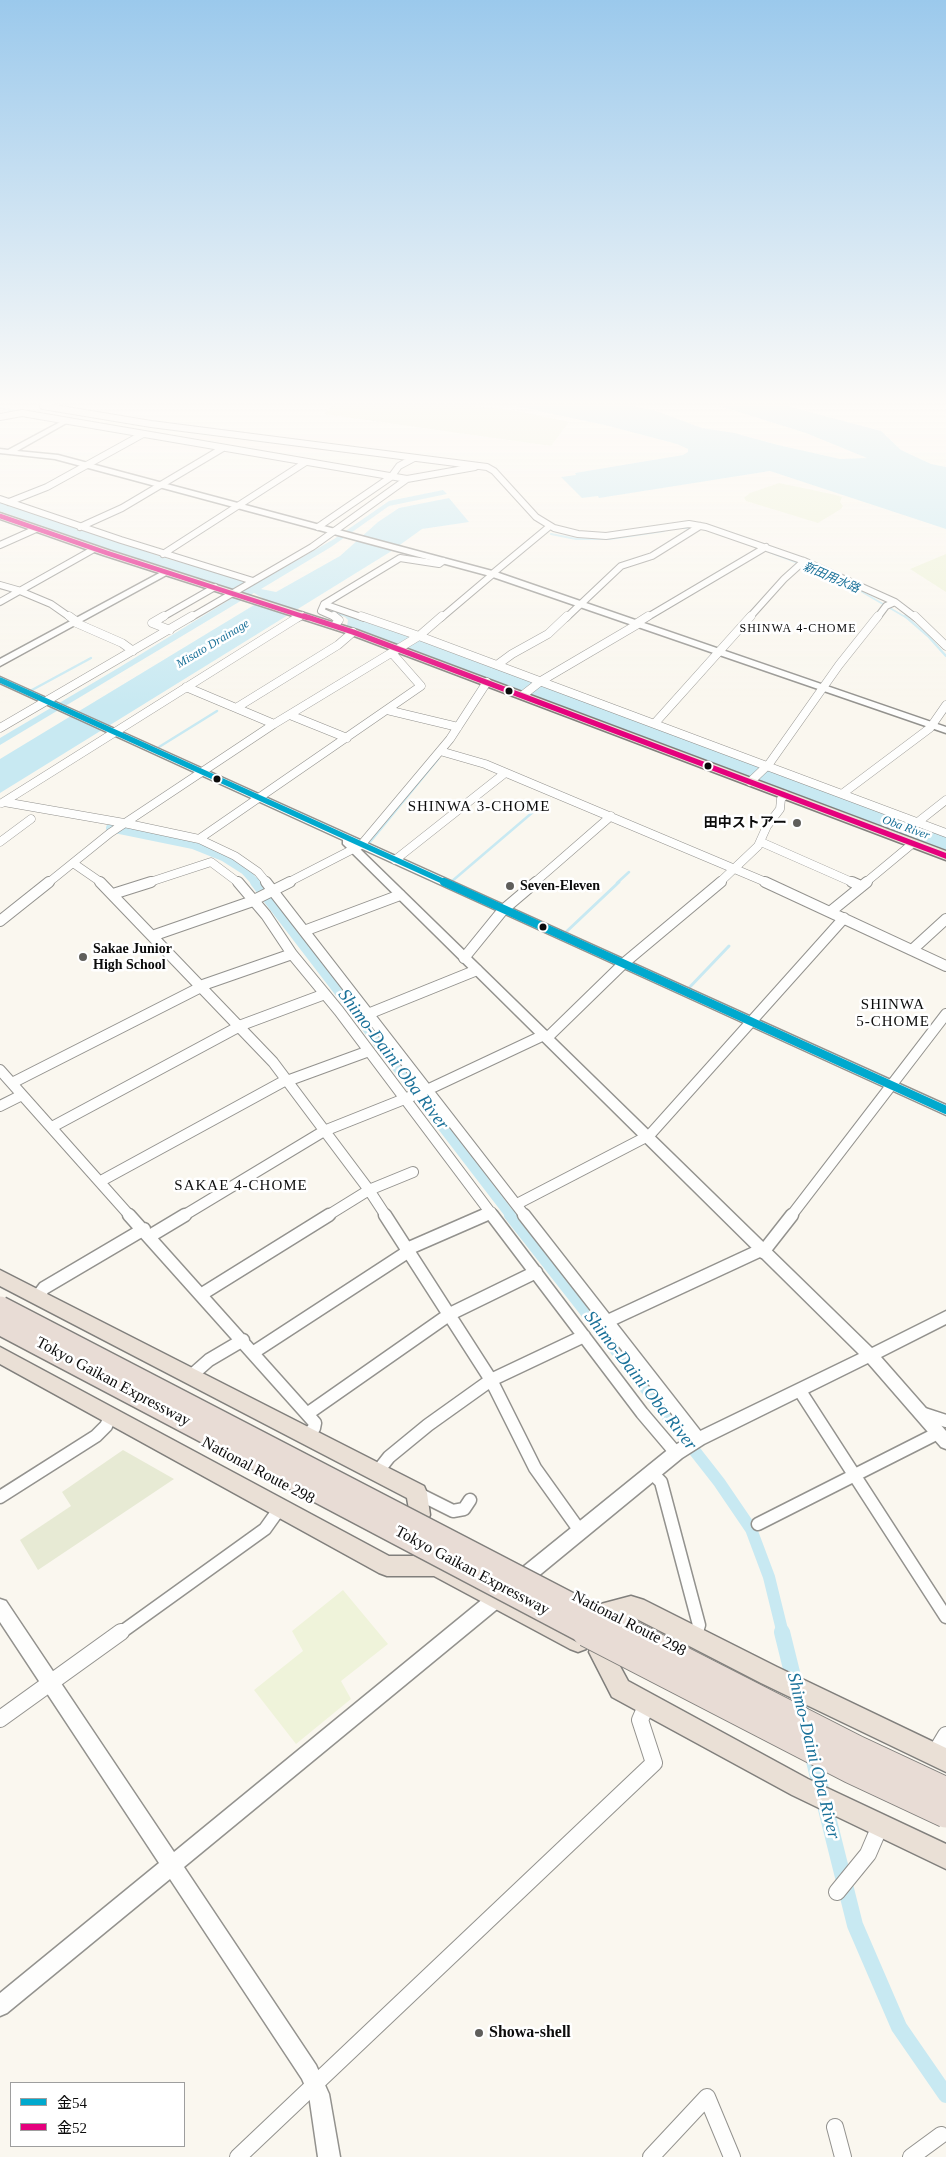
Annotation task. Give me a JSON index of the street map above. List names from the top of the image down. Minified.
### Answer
{"streets":{"highway":["Tokyo Gaikan Expressway","National Route 298"]},"districts":["SHINWA 4-CHOME","SHINWA 3-CHOME","SHINWA 5-CHOME","SAKAE 4-CHOME"],"water":["新田用水路","Misato Drainage","Oba River","Shimo-Daini Oba River"],"places":["田中ストアー","Seven-Eleven","Sakae Junior High School","Showa-shell"],"lines":["transit line 金52","transit line 金54"],"legend":["金54","金52"]}
